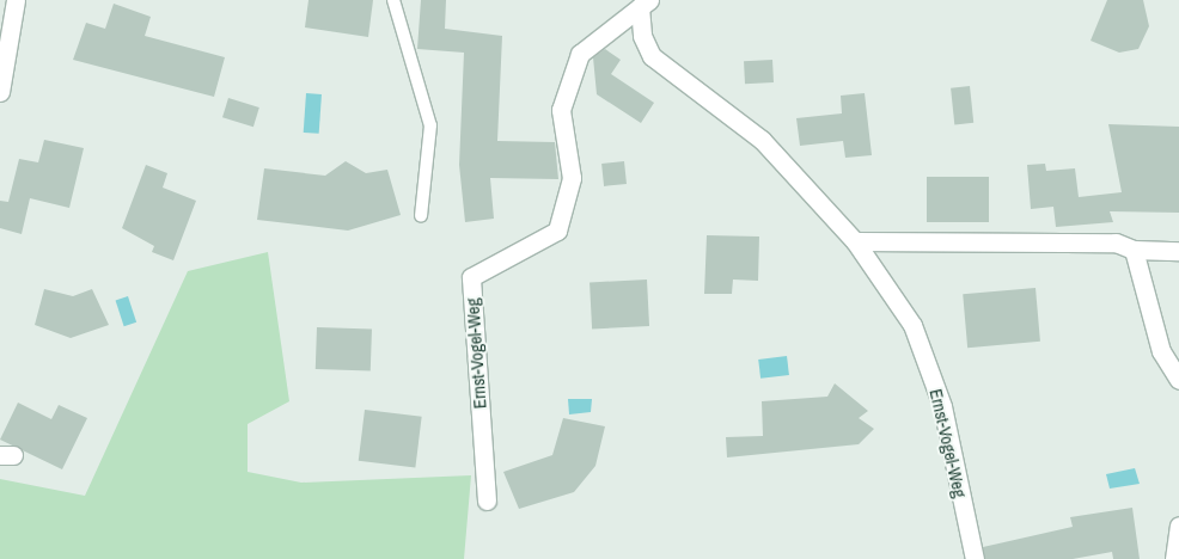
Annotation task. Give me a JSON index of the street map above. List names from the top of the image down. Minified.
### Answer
{"streets":{"street":["Ernst-Vogel-Weg"]}}
